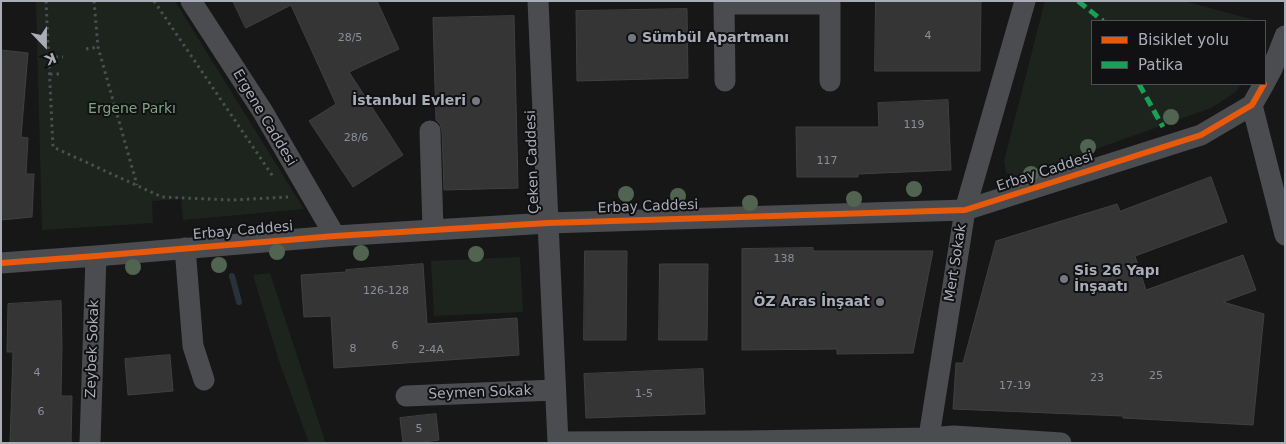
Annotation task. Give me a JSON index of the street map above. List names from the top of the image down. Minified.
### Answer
{"streets":{"street":["Ergene Caddesi","Çeken Caddesi","Erbay Caddesi","Mert Sokak","Zeybek Sokak","Seymen Sokak"]},"crossings":[["Ergene Caddesi","Erbay Caddesi"],["Çeken Caddesi","Erbay Caddesi"],["Çeken Caddesi","Seymen Sokak"],["Erbay Caddesi","Mert Sokak"],["Erbay Caddesi","Zeybek Sokak"]],"parks":["Ergene Parkı"],"places":["Sümbül Apartmanı","İstanbul Evleri","Sis 26 Yapı İnşaatı","ÖZ Aras İnşaat"],"house_numbers":["4","28/5","119","28/6","117","138","126-128","6","8","2-4A","4","25","23","17-19","1-5","6","5"],"legend":["Bisiklet yolu","Patika"],"north":"bottom"}
